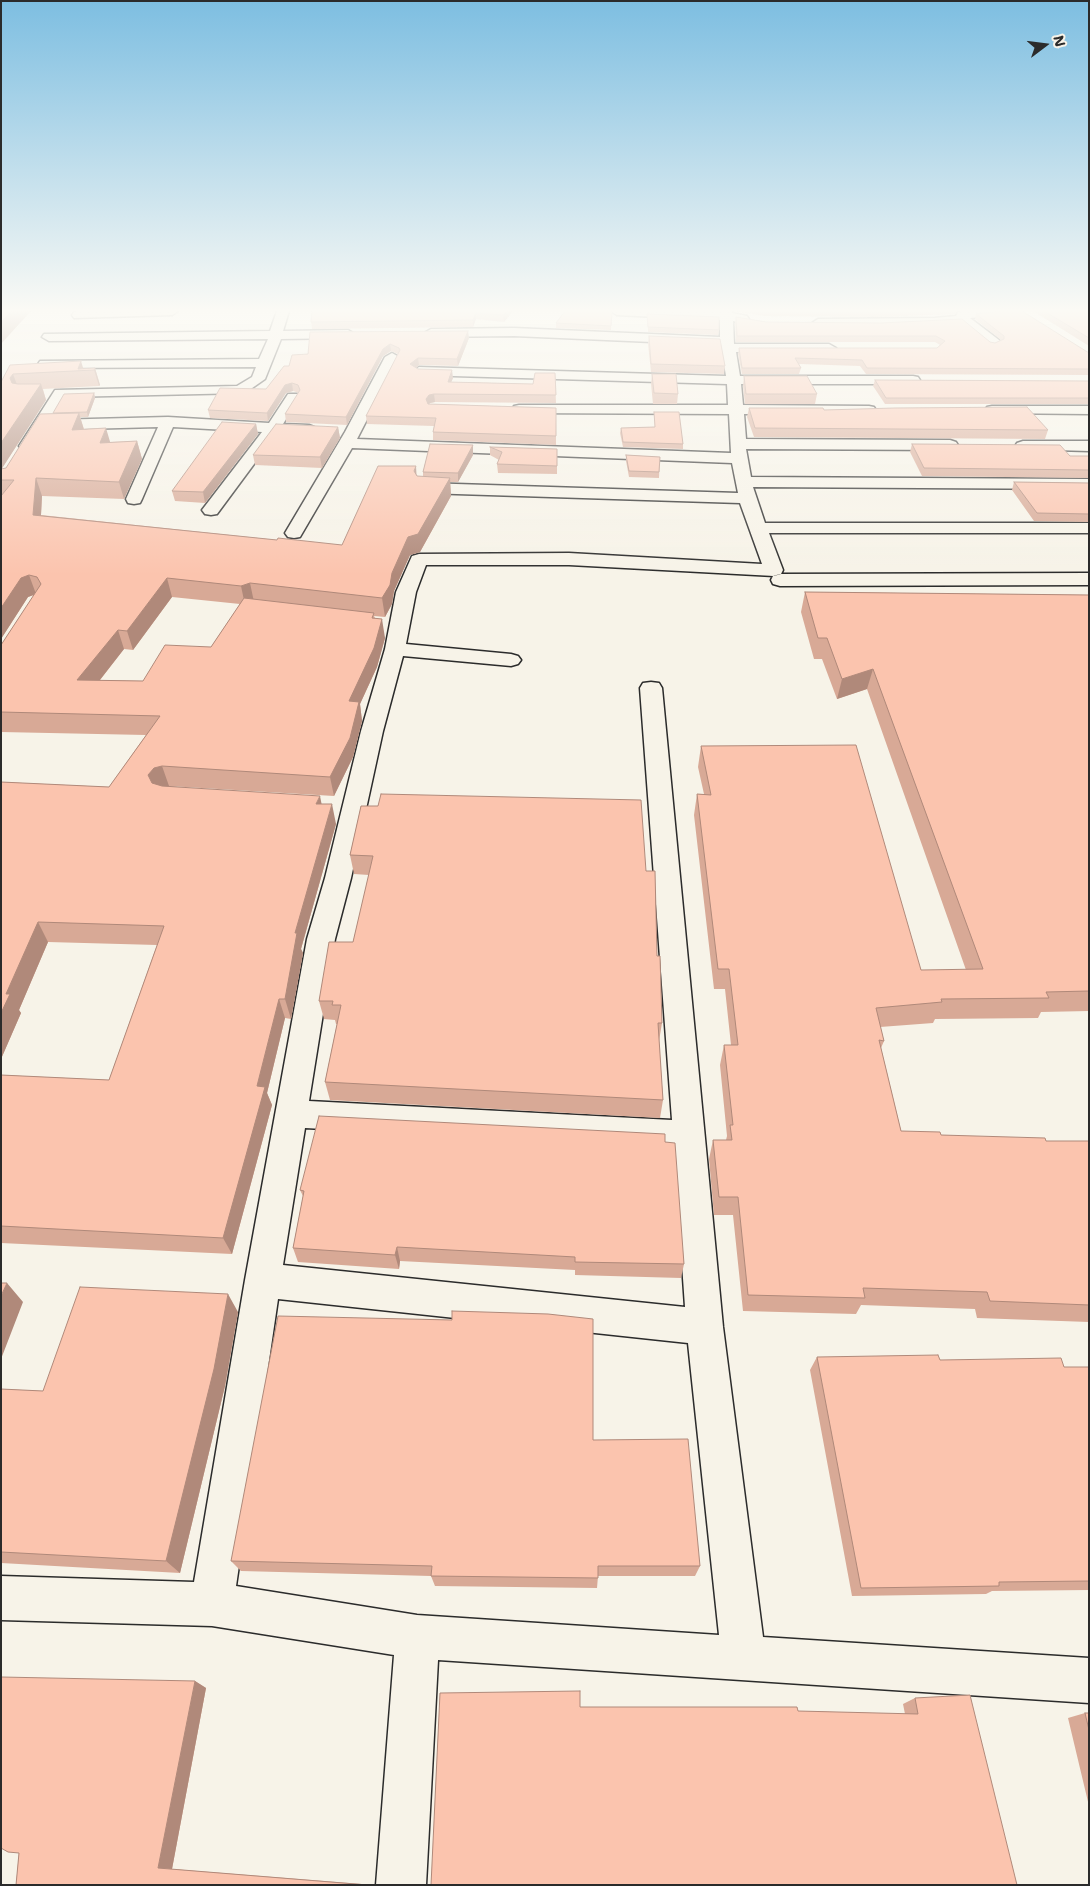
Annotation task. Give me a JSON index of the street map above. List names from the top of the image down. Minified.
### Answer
{"north":"right"}
